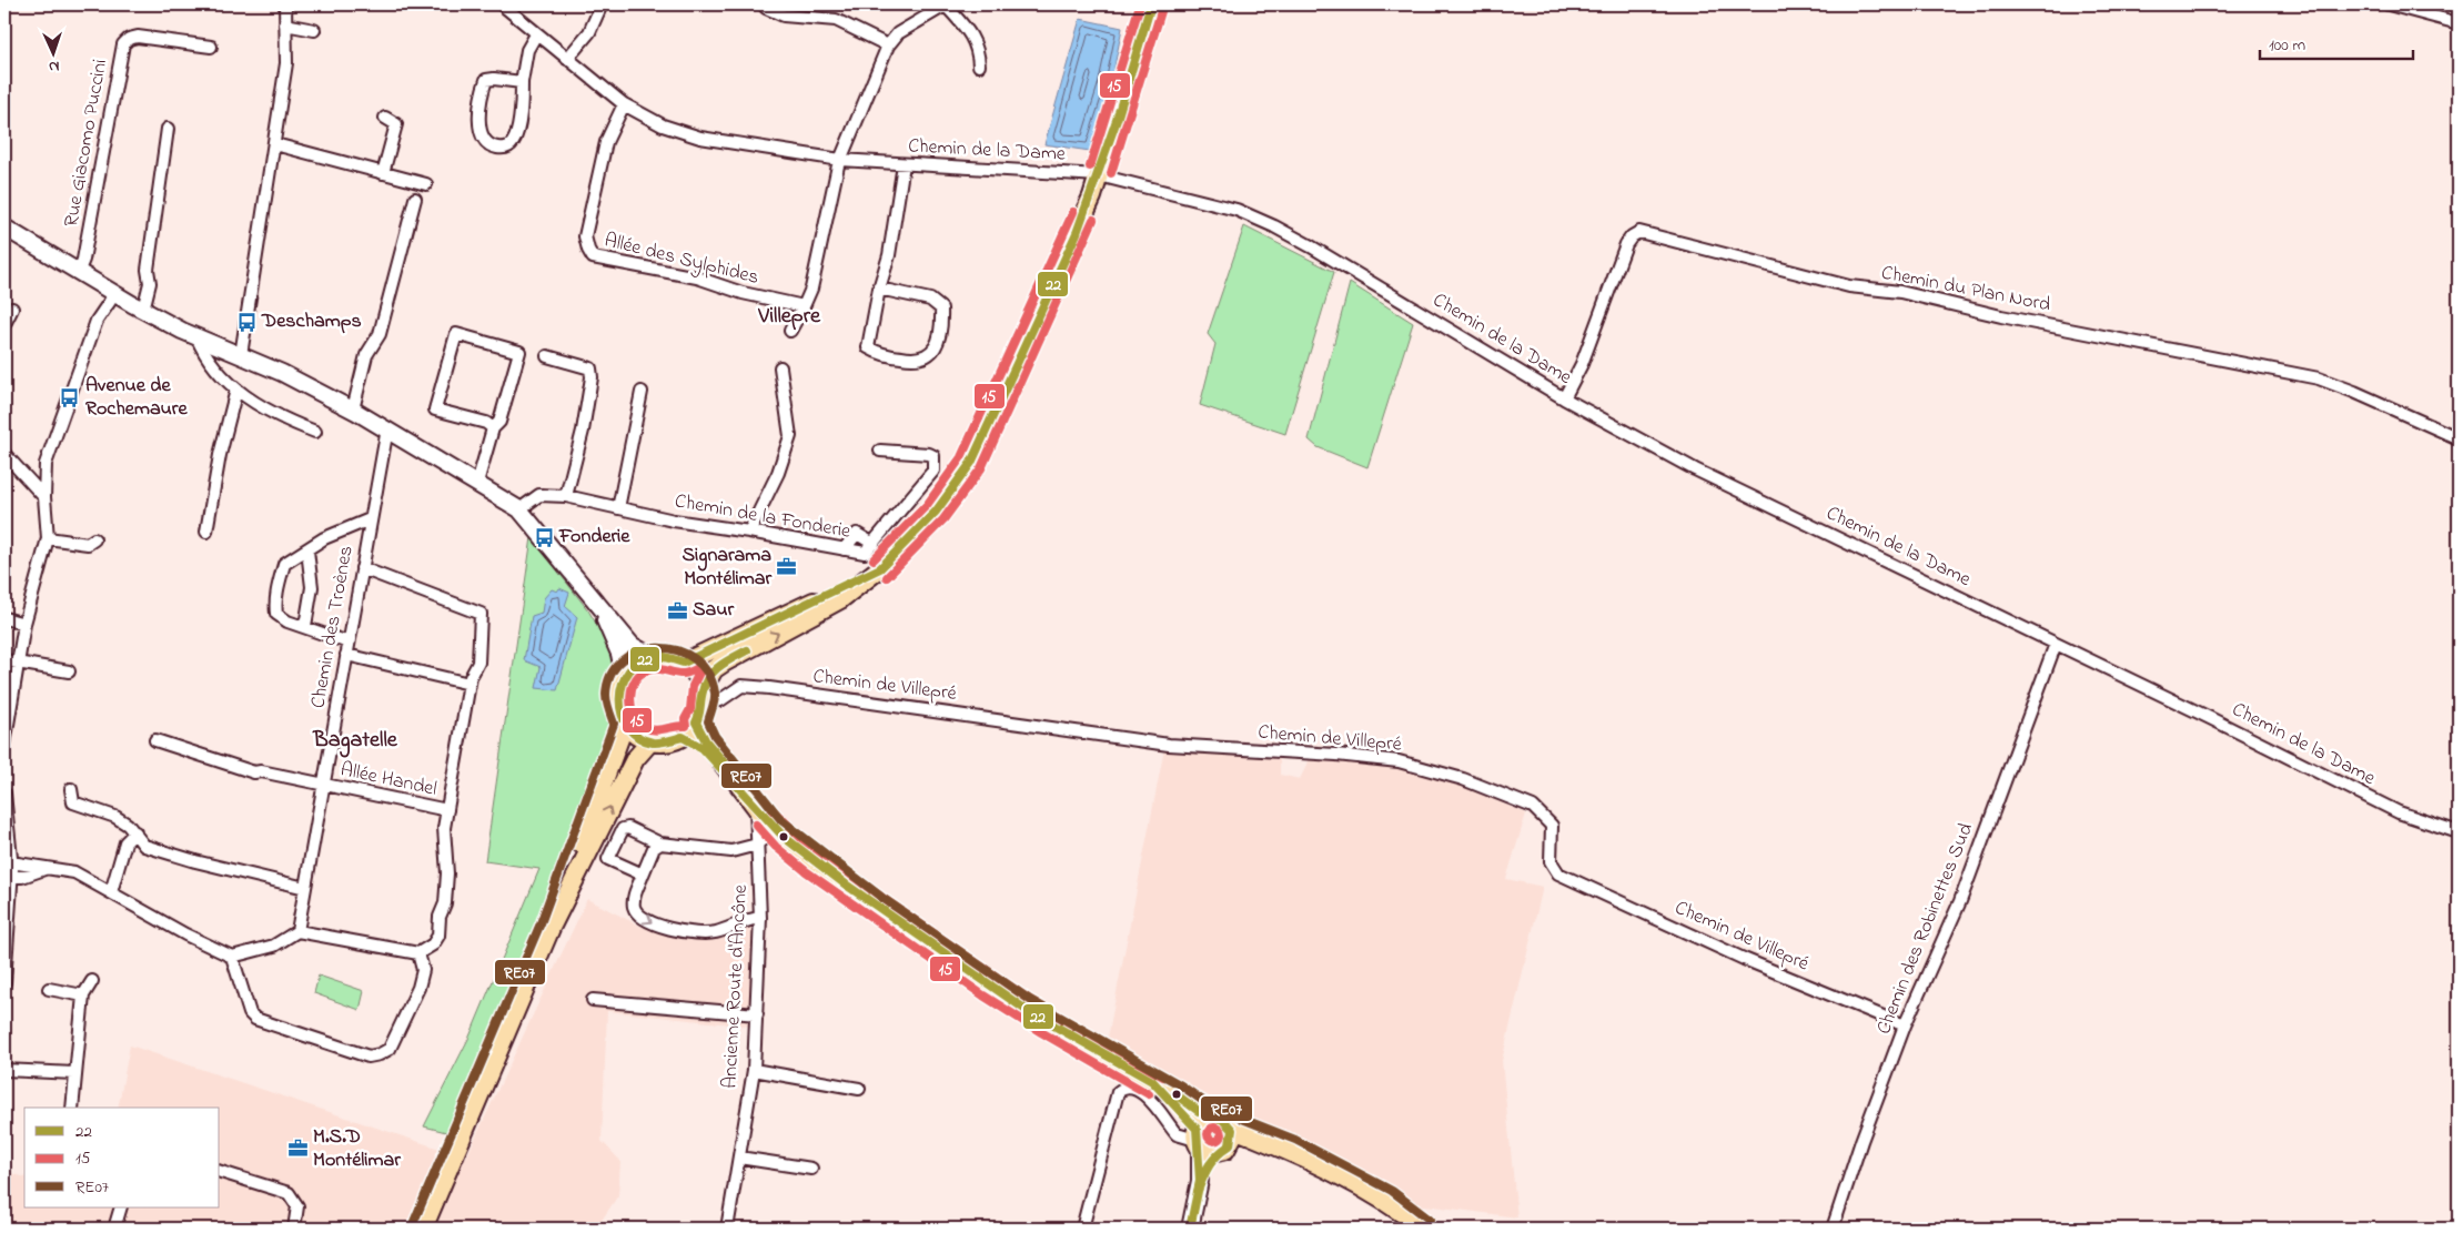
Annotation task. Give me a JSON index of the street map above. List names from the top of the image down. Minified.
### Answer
{"streets":{"street":["Rue Giacomo Puccini","Chemin de la Dame","Allée des Sylphides","Chemin du Plan Nord","Chemin de la Fonderie","Chemin des Troènes","Chemin de Villepré","Allée Handel","Chemin des Robinettes Sud","Ancienne Route d'Ancône"]},"crossings":[["Chemin de la Dame","Allée des Sylphides"],["Chemin de la Dame","Chemin du Plan Nord"],["Chemin de la Dame","Chemin des Robinettes Sud"],["Chemin des Troènes","Allée Handel"],["Chemin de Villepré","Chemin des Robinettes Sud"]],"districts":["Villepre","Bagatelle"],"places":{"bus stop":["Deschamps","Avenue de Rochemaure","Fonderie"],"office":["Signarama Montélimar","Saur","M.S.D Montélimar"]},"lines":["transit line 22","transit line 15","transit line RE07"],"legend":["22","15","RE07"],"scale_bar":"100 m","north":"bottom"}
